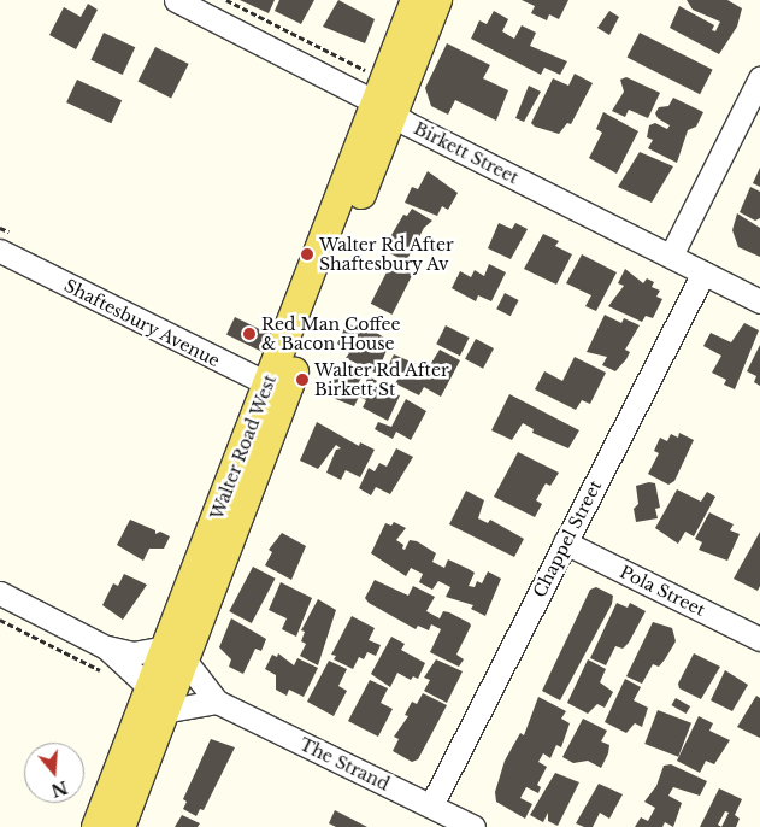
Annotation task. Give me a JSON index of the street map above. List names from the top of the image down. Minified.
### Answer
{"streets":{"main road":["Walter Road West"],"street":["Birkett Street","Shaftesbury Avenue","Chappel Street","Pola Street","The Strand"]},"crossings":[["Birkett Street","Walter Road West"],["Birkett Street","Chappel Street"],["Shaftesbury Avenue","Walter Road West"],["Walter Road West","The Strand"],["Chappel Street","Pola Street"],["Chappel Street","The Strand"]],"places":["Walter Rd After Shaftesbury Av","Red Man Coffee & Bacon House","Walter Rd After Birkett St"],"north":"bottom"}
